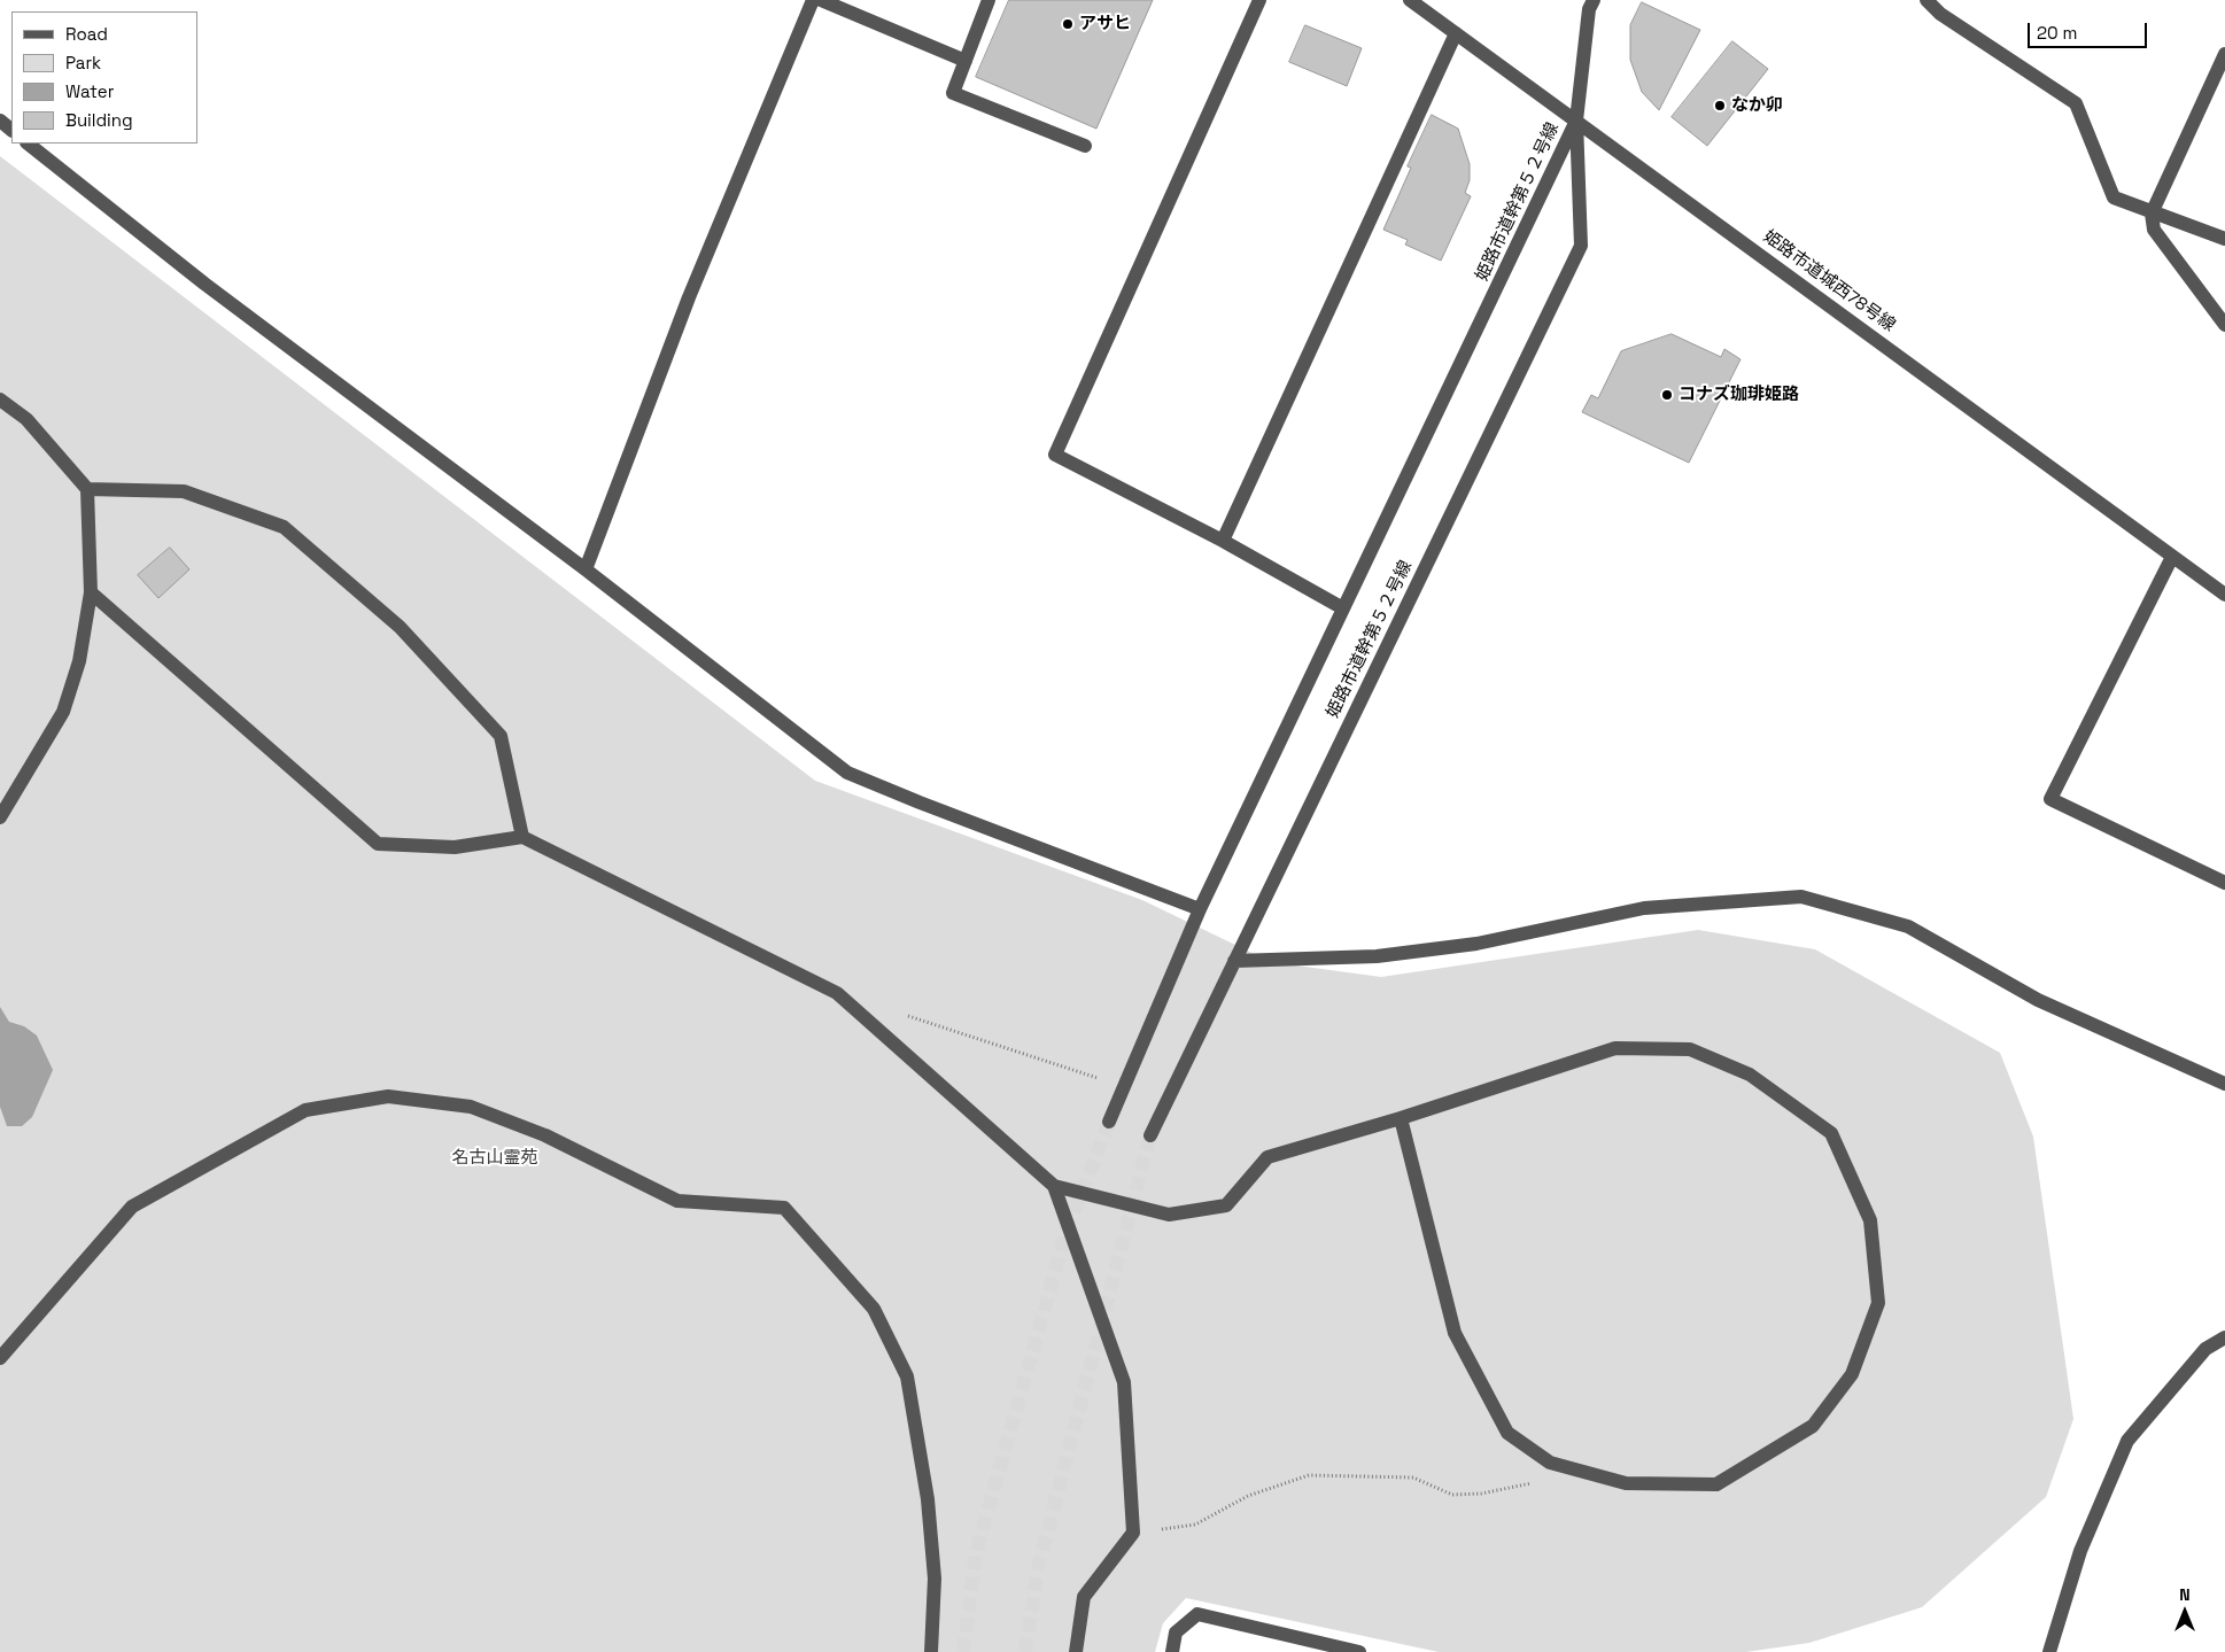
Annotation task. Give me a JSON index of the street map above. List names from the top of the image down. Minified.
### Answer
{"streets":{"street":["姫路市道幹第５２号線","姫路市道城西78号線"]},"crossings":[["姫路市道幹第５２号線","姫路市道城西78号線"]],"parks":["名古山霊苑"],"places":["アサヒ","なか卯","コナズ珈琲姫路"],"legend":["Road","Park","Water","Building"],"scale_bar":"20 m","north":"top"}
